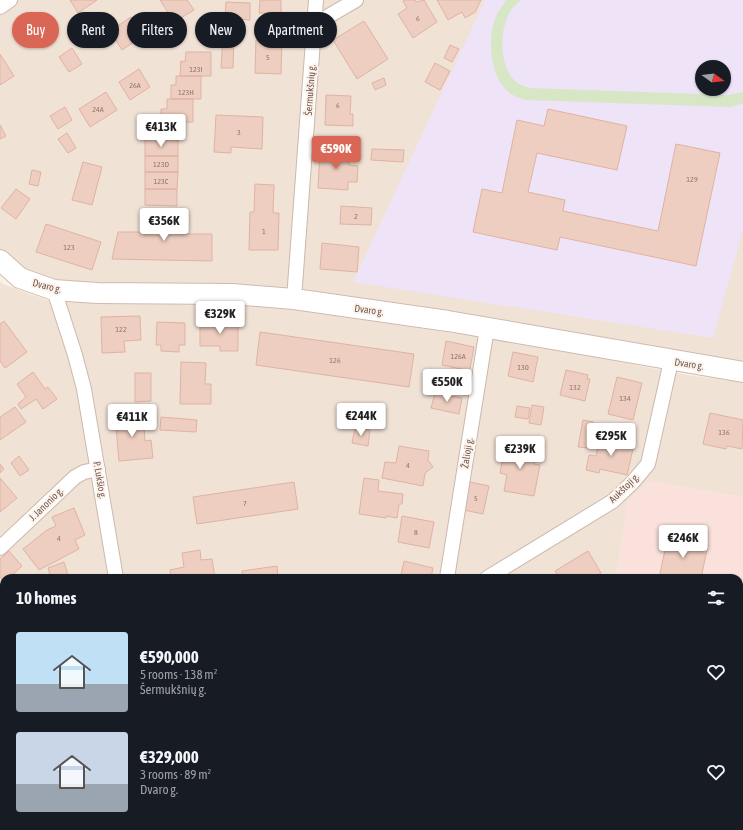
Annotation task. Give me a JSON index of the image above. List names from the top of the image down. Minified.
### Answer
{"streets":{"main road":["Dvaro g."],"street":["Šermukšnių g.","Žalioji g.","P. Lukšio g.","Aukštoji g.","J. Janonio g."]},"crossings":[["Šermukšnių g.","Dvaro g."],["Dvaro g.","Žalioji g."],["Dvaro g.","P. Lukšio g."],["Dvaro g.","Aukštoji g."],["P. Lukšio g.","J. Janonio g."]],"house_numbers":["6","5","123I","26A","123H","6","24A","3","123D","129","123C","2","1","123","122","126A","126","130","132","134","136","4","5","7","8","4"],"north":"right","page":{"chip":["Buy","Rent","Filters","New","Apartment"],"price":["€413K","€590K","€356K","€329K","€550K","€244K","€411K","€295K","€239K","€246K"],"heading":"10 homes","list":[{"name":"€590,000","note":"5 rooms · 138 m² · Šermukšnių g."},{"name":"€329,000","note":"3 rooms · 89 m² · Dvaro g."}]}}
